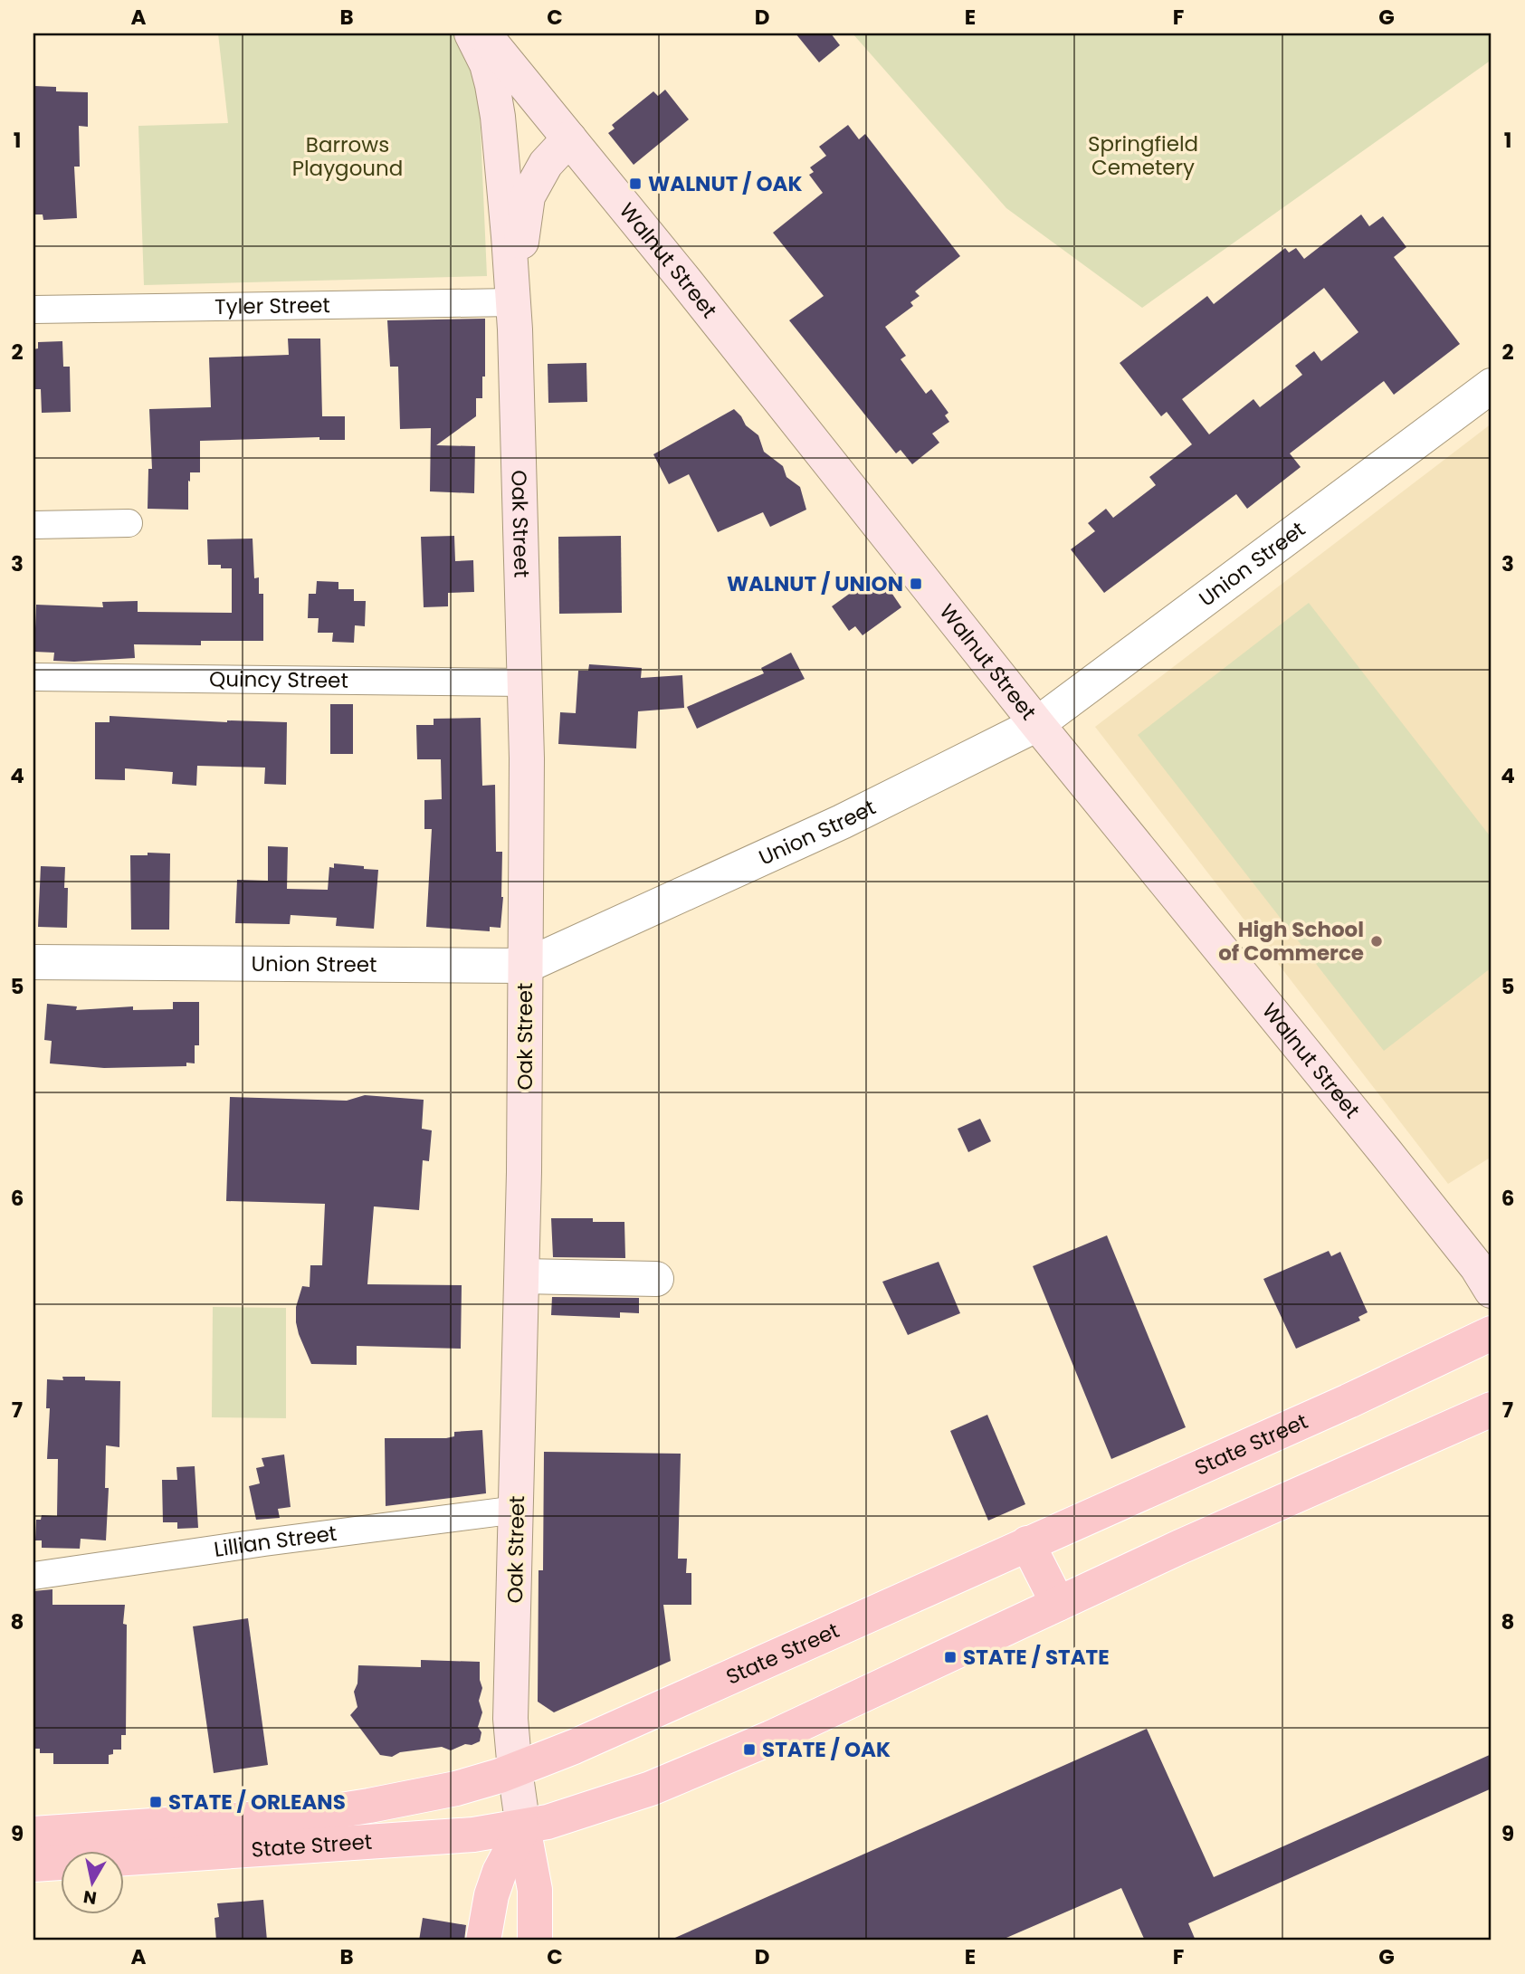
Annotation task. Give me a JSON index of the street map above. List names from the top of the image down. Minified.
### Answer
{"streets":{"main road":["Walnut Street","Oak Street","State Street"],"street":["Tyler Street","Union Street","Quincy Street","Lillian Street"]},"crossings":[["Walnut Street","Oak Street"],["Walnut Street","Union Street"],["Tyler Street","Oak Street"],["Oak Street","Union Street"],["Oak Street","Quincy Street"],["Oak Street","State Street"],["Oak Street","Lillian Street"]],"parks":["Springfield Cemetery","Barrows Playgound"],"places":{"transit":["WALNUT / OAK","WALNUT / UNION","STATE / STATE","STATE / OAK","STATE / ORLEANS"],"other":["High School of Commerce"]},"north":"bottom","grid":{"columns":["A","B","C","D","E","F","G"],"rows":["1","2","3","4","5","6","7","8","9"]}}
